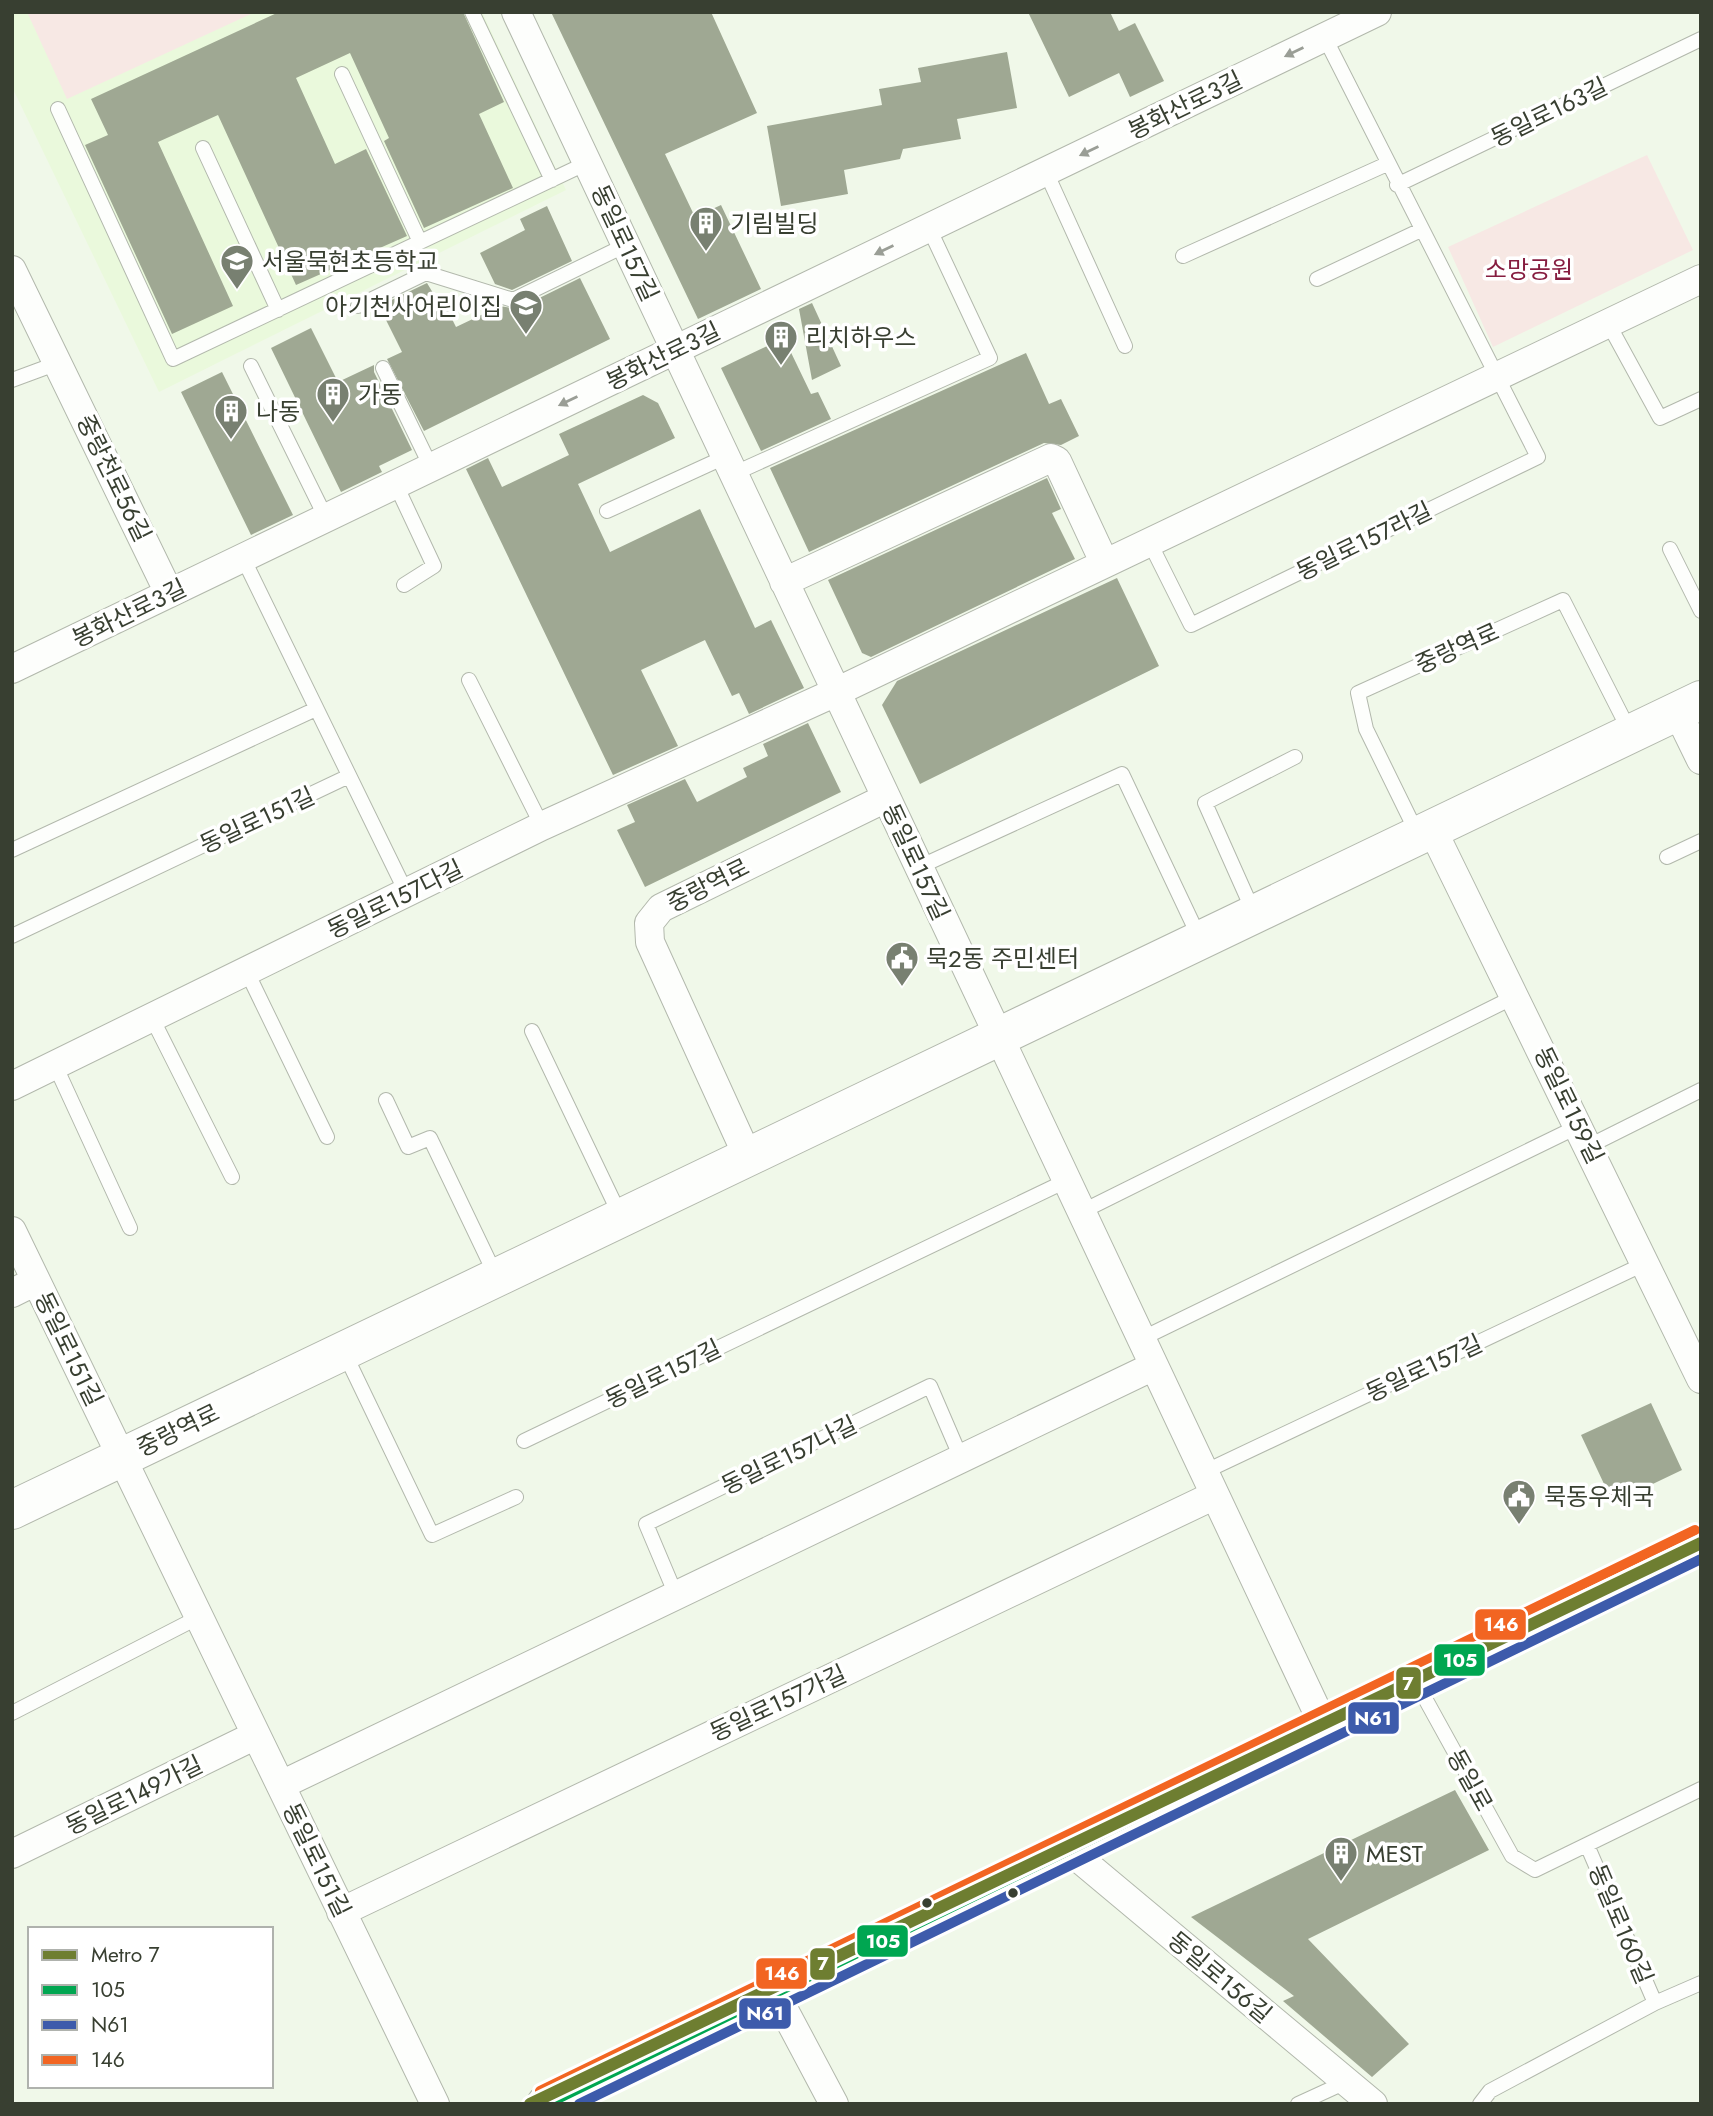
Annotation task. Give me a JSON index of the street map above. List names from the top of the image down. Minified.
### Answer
{"streets":{"street":["봉화산로3길","동일로157길","중랑천로56길","중랑역로","동일로151길","동일로157다길","동일로159길","동일로157가길","동일로149가길","동일로156길"],"lane":["동일로163길","동일로157라길","동일로157나길","동일로","동일로160길"]},"crossings":[["봉화산로3길","동일로157길"],["봉화산로3길","중랑천로56길"],["동일로157길","중랑역로"],["동일로157길","동일로157다길"],["동일로157길","동일로159길"],["동일로157길","동일로157가길"],["중랑역로","동일로151길"],["중랑역로","동일로159길"],["동일로151길","동일로157가길"],["동일로151길","동일로149가길"],["동일로","동일로160길"]],"one_way":["봉화산로3길"],"parks":["소망공원"],"places":{"building":["기림빌딩","리치하우스","가동","나동","MEST"],"school or university":["서울묵현초등학교","아기천사어린이집"],"public building":["묵2동 주민센터","묵동우체국"]},"lines":["transit line 146","metro line 7","transit line 105","transit line N61"],"legend":["Metro 7","105","N61","146"]}
